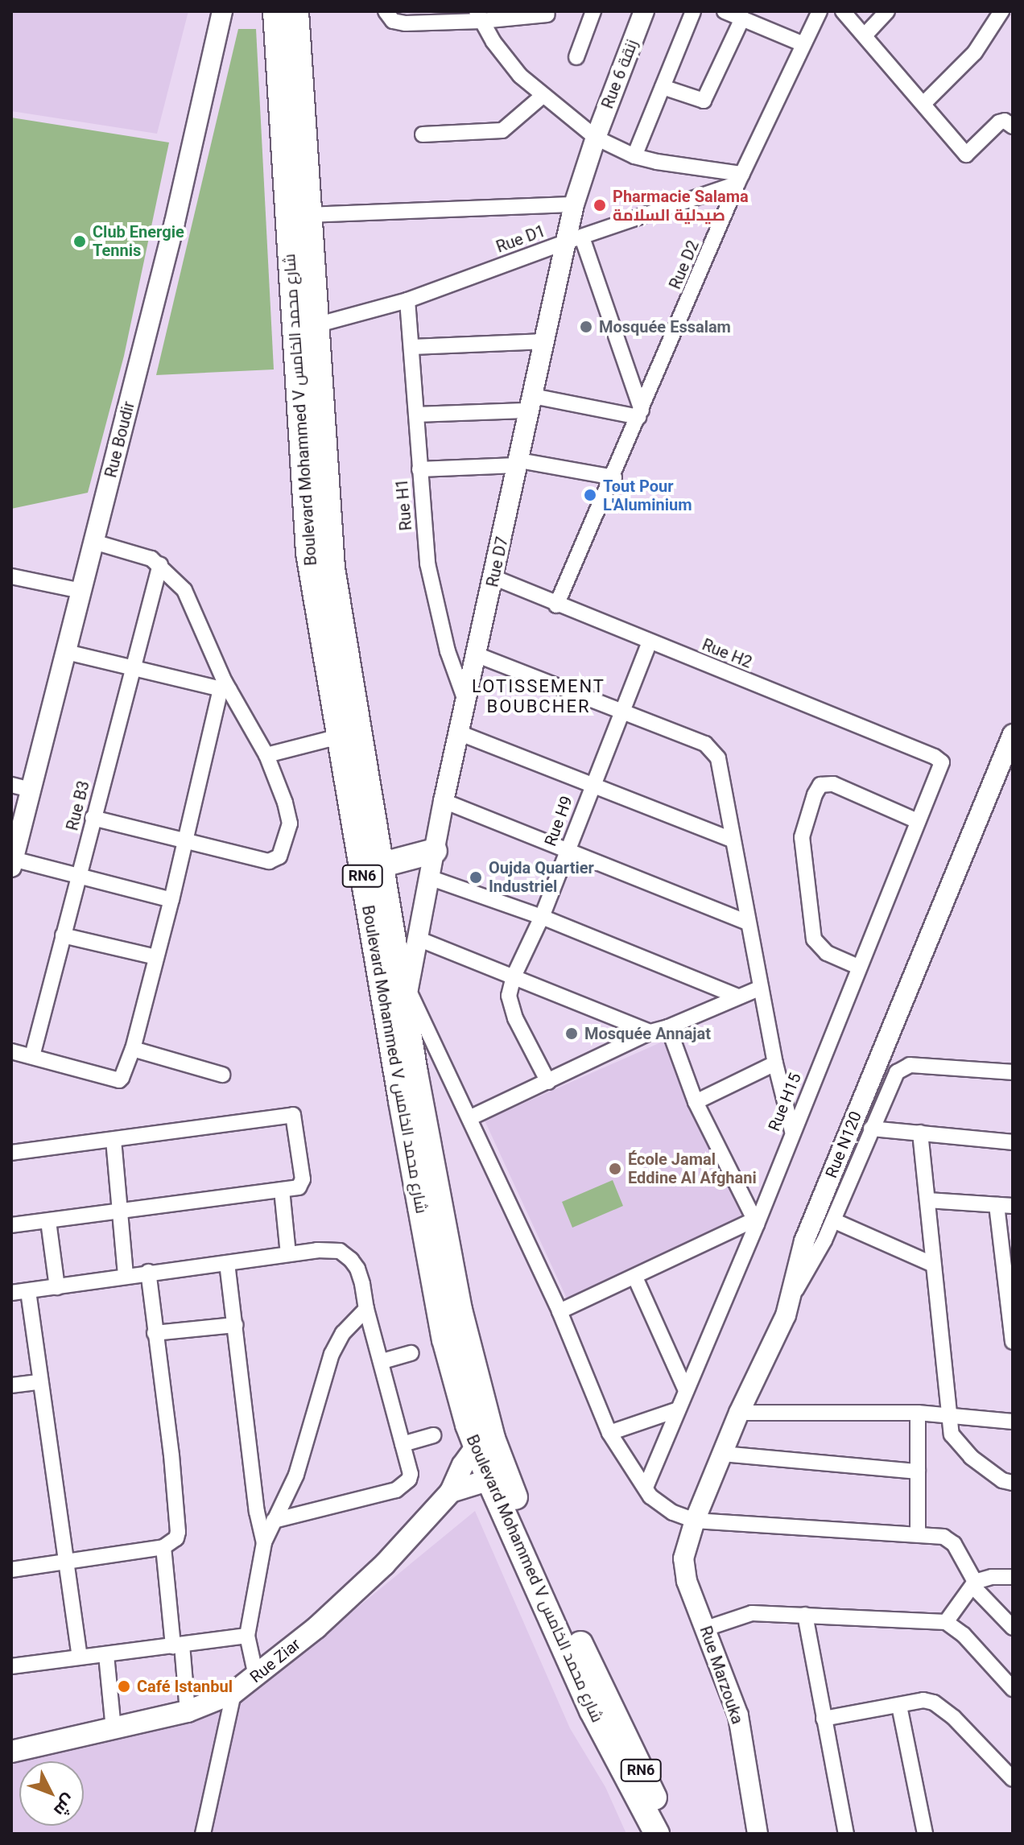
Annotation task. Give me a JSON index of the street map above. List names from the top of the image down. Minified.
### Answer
{"streets":{"main road":["Boulevard Mohammed V شارع محمد الخامس","RN6","Rue Ziar"],"street":["Rue 6 زنقة","Rue D1","Rue D2","Rue Boudir","Rue H1","Rue D7","Rue H2","Rue B3","Rue H9","Rue H15","Rue N120","Rue Marzouka"]},"crossings":[["Rue 6 زنقة","Rue D7"],["Rue D1","Rue D2"],["Rue D1","Boulevard Mohammed V شارع محمد الخامس"],["Rue D1","Rue H1"],["Rue D1","Rue D7"],["Rue D2","Rue H2"],["Boulevard Mohammed V شارع محمد الخامس","Rue D7"],["Boulevard Mohammed V شارع محمد الخامس","Rue Ziar"],["Rue H1","Rue D7"],["Rue D7","Rue H2"],["Rue H2","Rue H9"],["Rue H2","Rue H15"],["Rue N120","Rue Marzouka"]],"districts":["LOTISSEMENT BOUBCHER"],"places":["Pharmacie Salama صيدلية السلامة","Club Energie Tennis","Mosquée Essalam","Tout Pour L'Aluminium","Oujda Quartier Industriel","Mosquée Annajat","École Jamal Eddine Al Afghani","Café Istanbul"],"north":"bottom right"}
